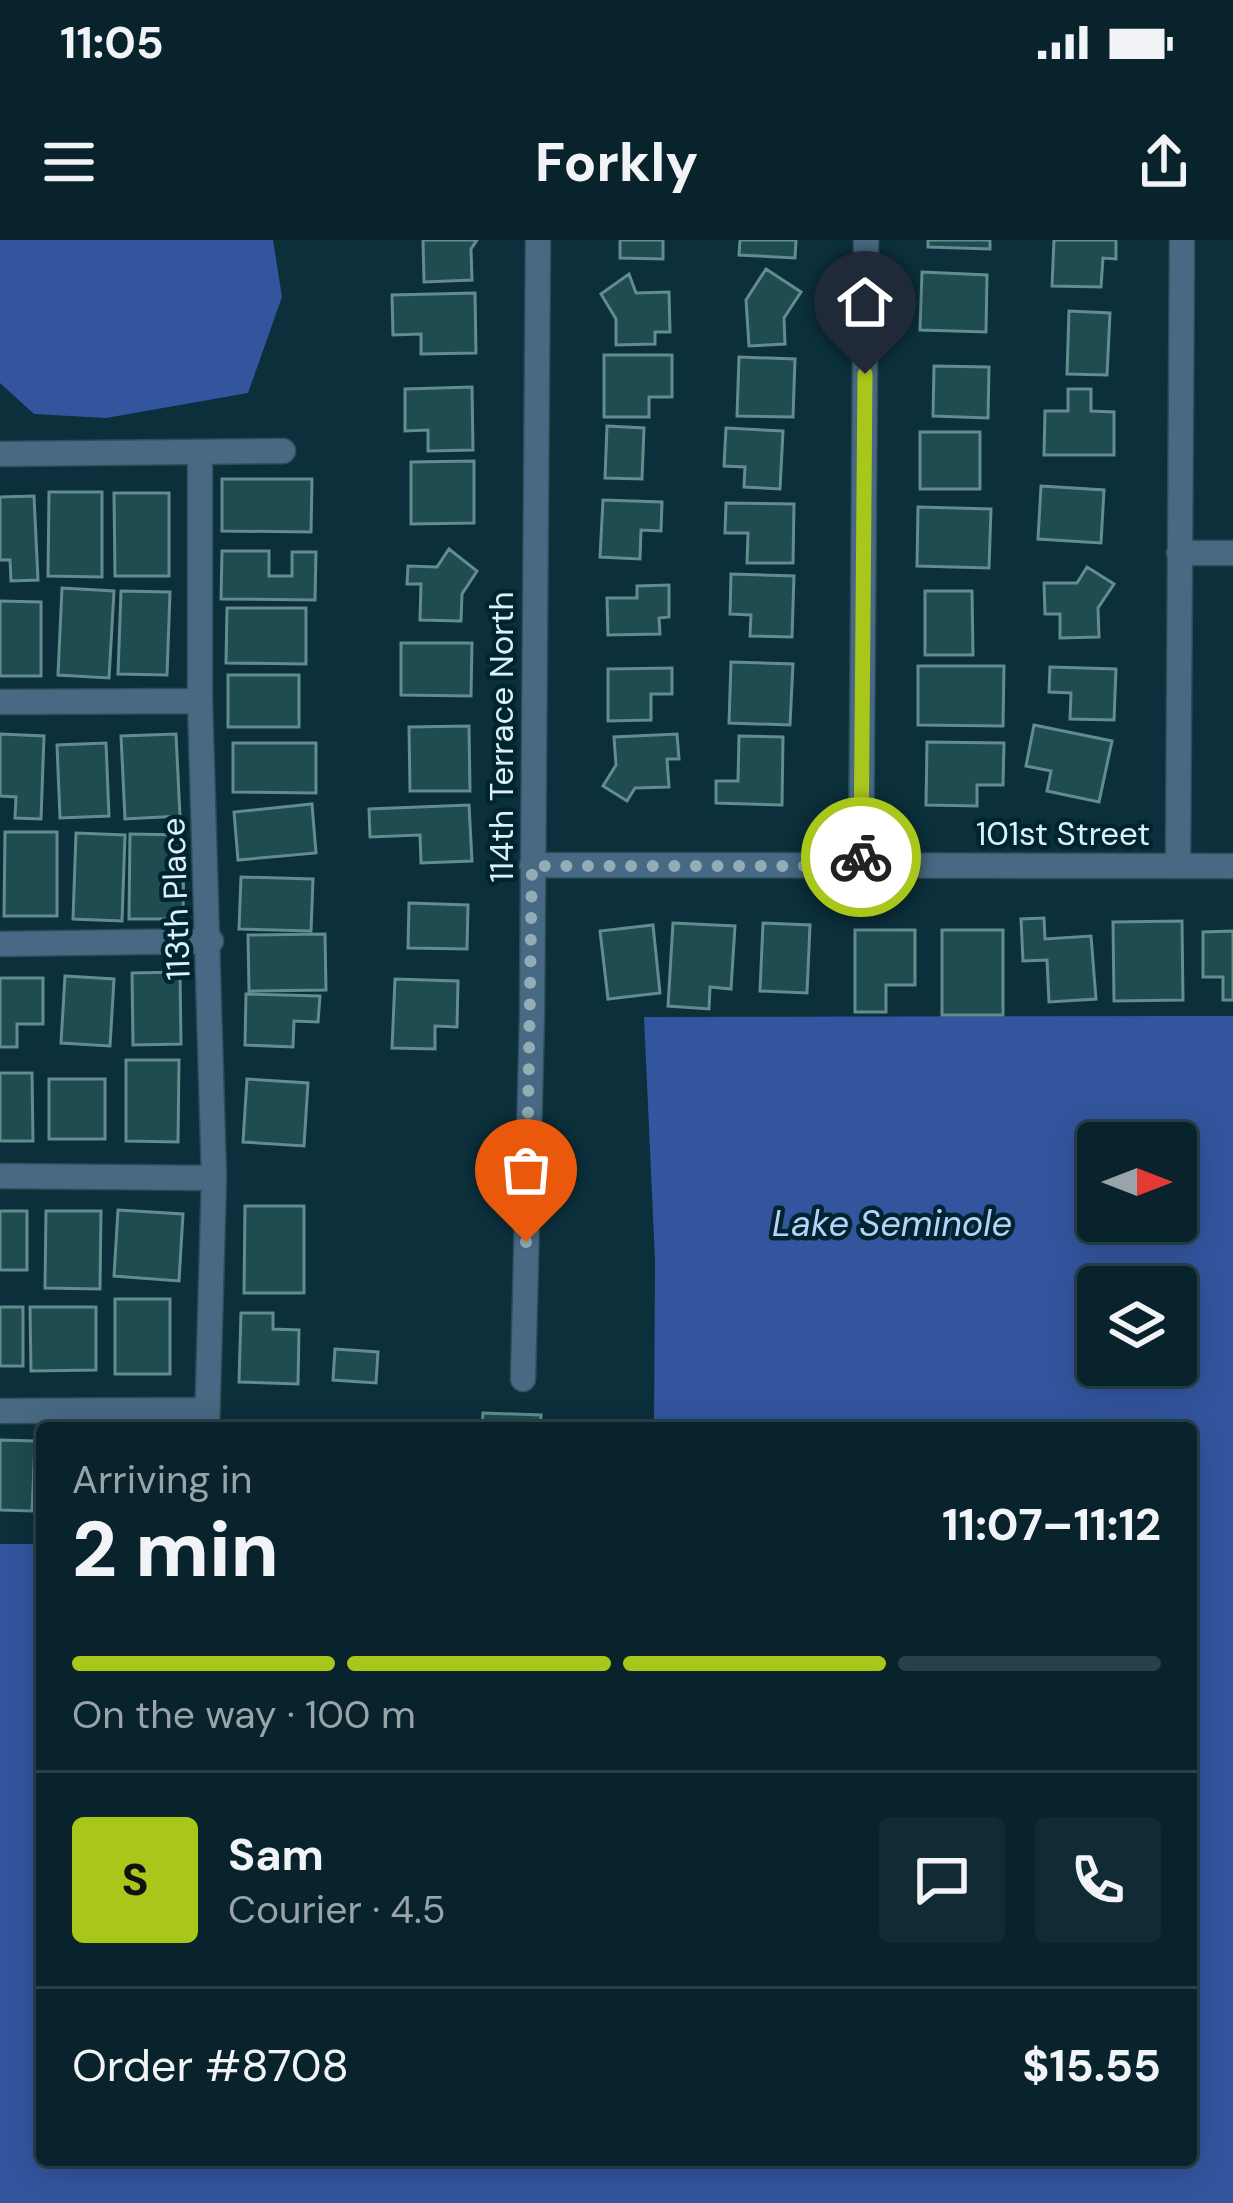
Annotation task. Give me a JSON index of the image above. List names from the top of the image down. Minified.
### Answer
{"streets":{"street":["114th Terrace North","101st Street","113th Place"]},"crossings":[["114th Terrace North","101st Street"]],"water":["Lake Seminole"],"north":"right","page":{"status":"11:05","header":"Forkly","heading":["2 min","Arriving in","11:07–11:12"],"panel":["Sam","Courier · 4.5","Order #8708","$15.55"],"bar":"On the way · 100 m","round":"S"}}
